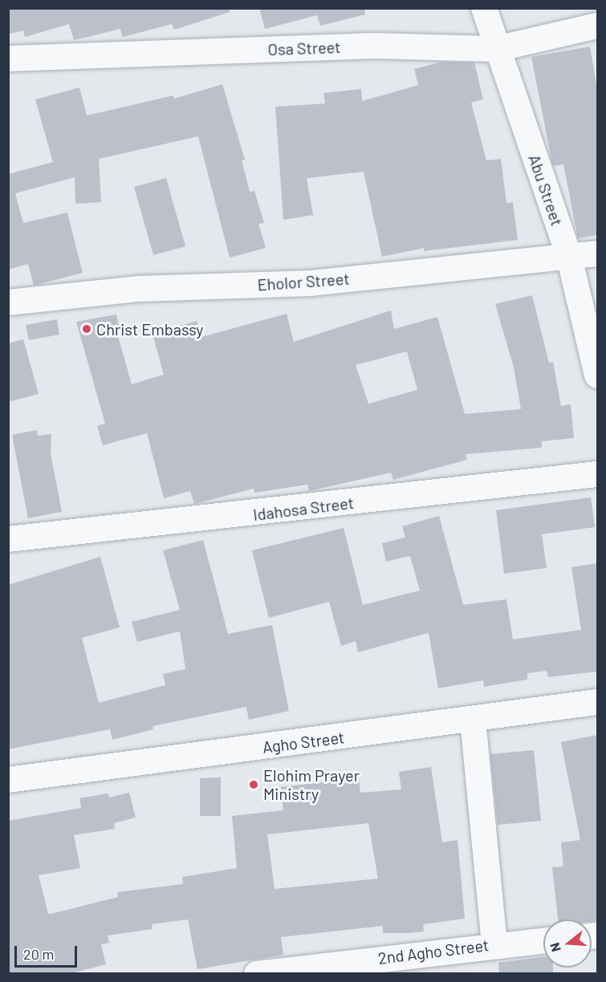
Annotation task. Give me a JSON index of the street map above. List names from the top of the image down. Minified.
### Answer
{"streets":{"street":["Osa Street","Abu Street","Eholor Street","Idahosa Street","Agho Street","2nd Agho Street"]},"crossings":[["Osa Street","Abu Street"],["Abu Street","Eholor Street"]],"places":["Christ Embassy","Elohim Prayer Ministry"],"scale_bar":"20 m","north":"left"}
